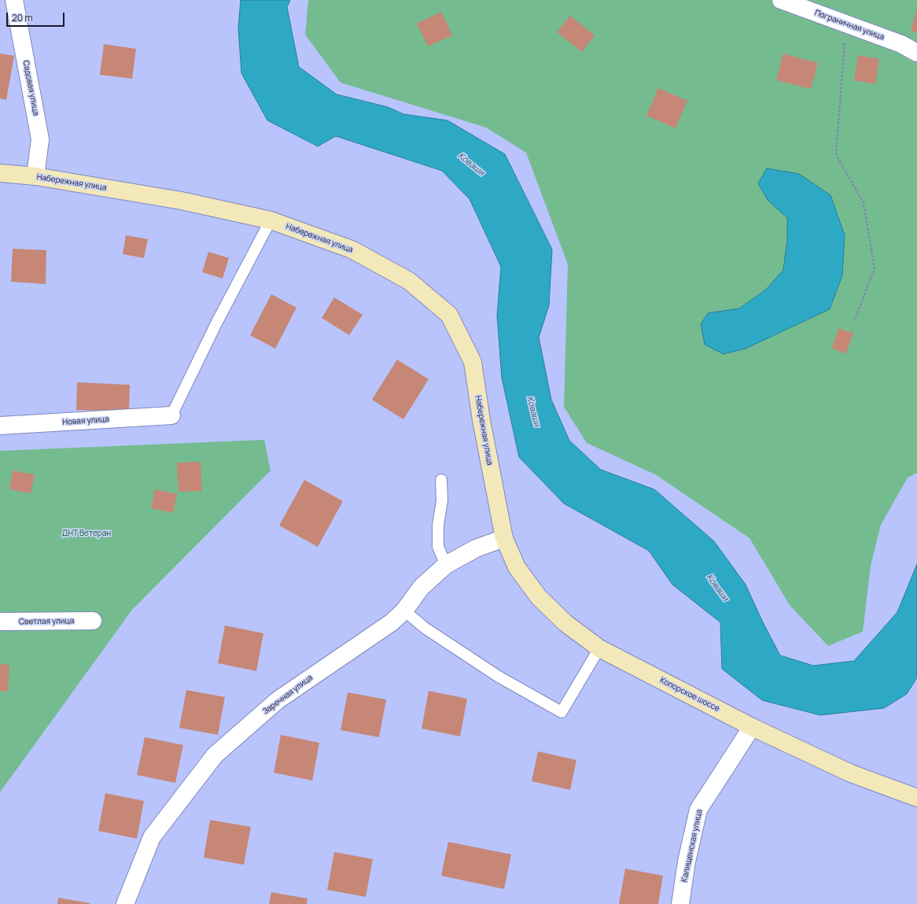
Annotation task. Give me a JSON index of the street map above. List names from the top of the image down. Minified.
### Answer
{"streets":{"main road":["Набережная улица","Копорское шоссе"],"street":["Пограничная улица","Садовая улица","Новая улица","Светлая улица","Заречная улица","Калищенская улица"]},"crossings":[["Садовая улица","Набережная улица"],["Набережная улица","Заречная улица"],["Набережная улица","Копорское шоссе"],["Заречная улица","Копорское шоссе"],["Копорское шоссе","Калищенская улица"]],"water":["Коваши"],"parks":["ДНТ Ветеран"],"scale_bar":"20 m"}
